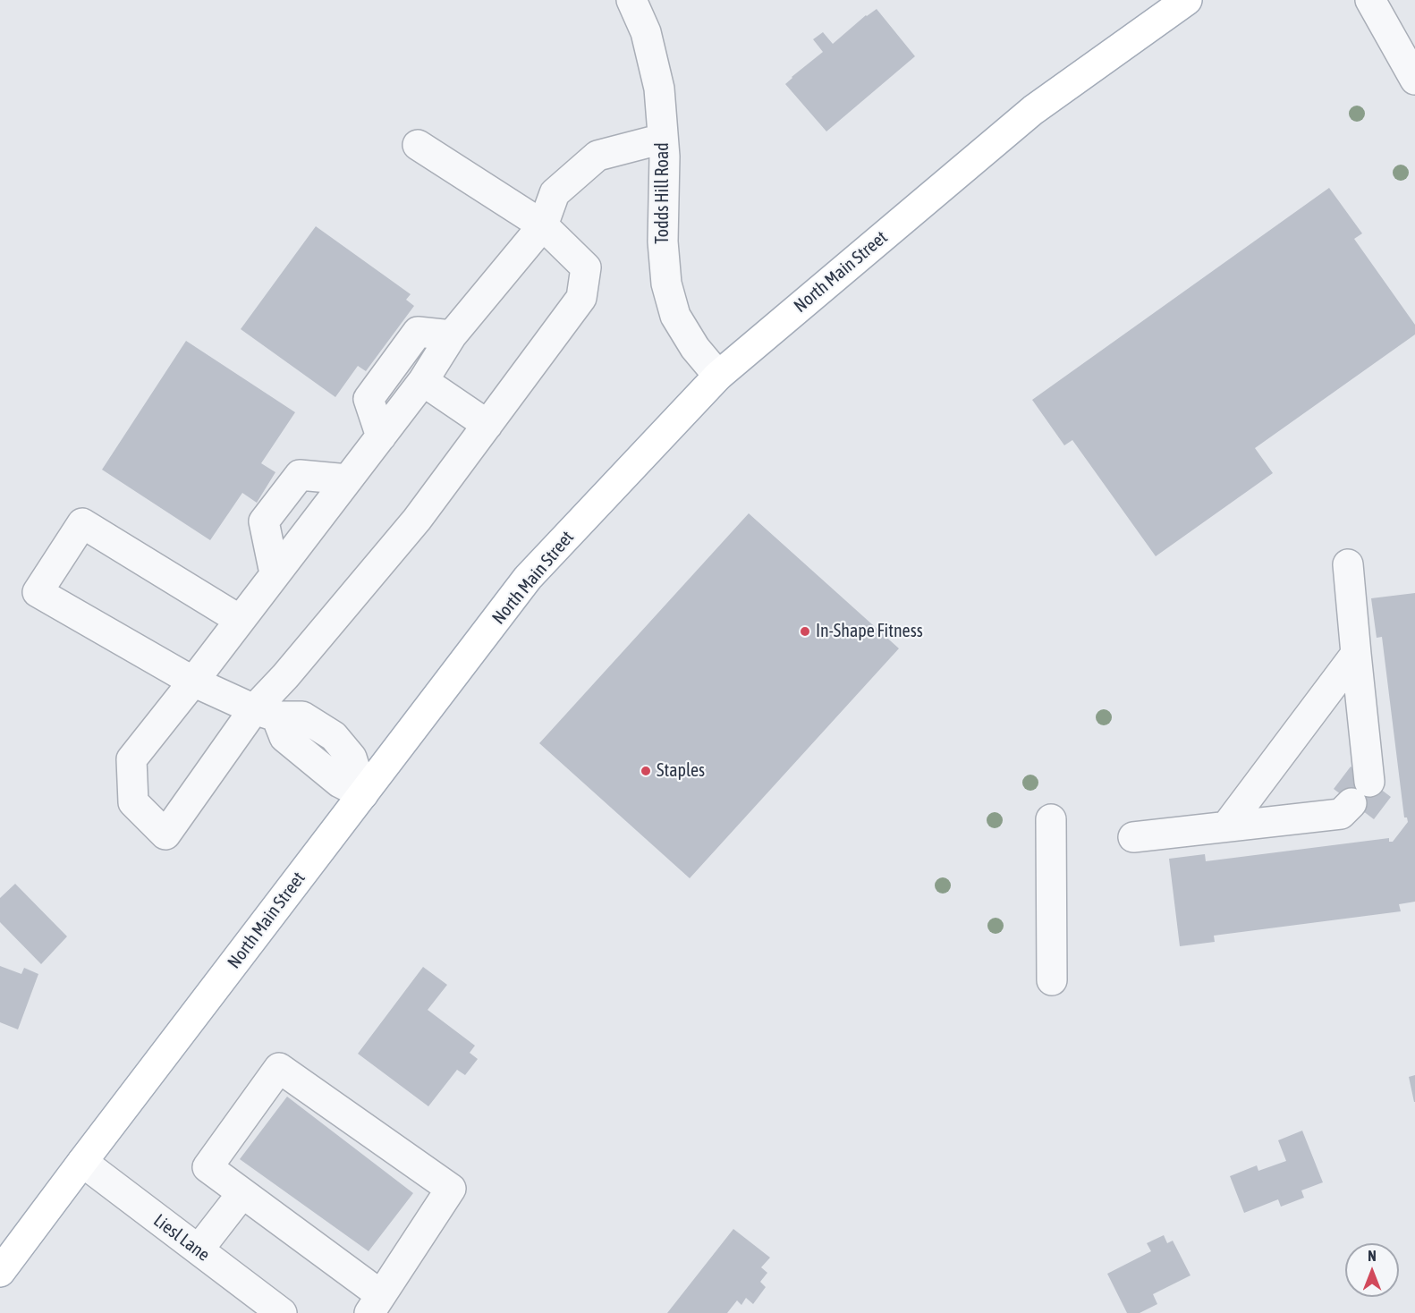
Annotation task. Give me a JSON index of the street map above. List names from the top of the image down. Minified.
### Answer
{"streets":{"main road":["North Main Street"],"street":["Todds Hill Road","Liesl Lane"]},"crossings":[["Todds Hill Road","North Main Street"],["North Main Street","Liesl Lane"]],"places":["In-Shape Fitness","Staples"],"north":"top"}
